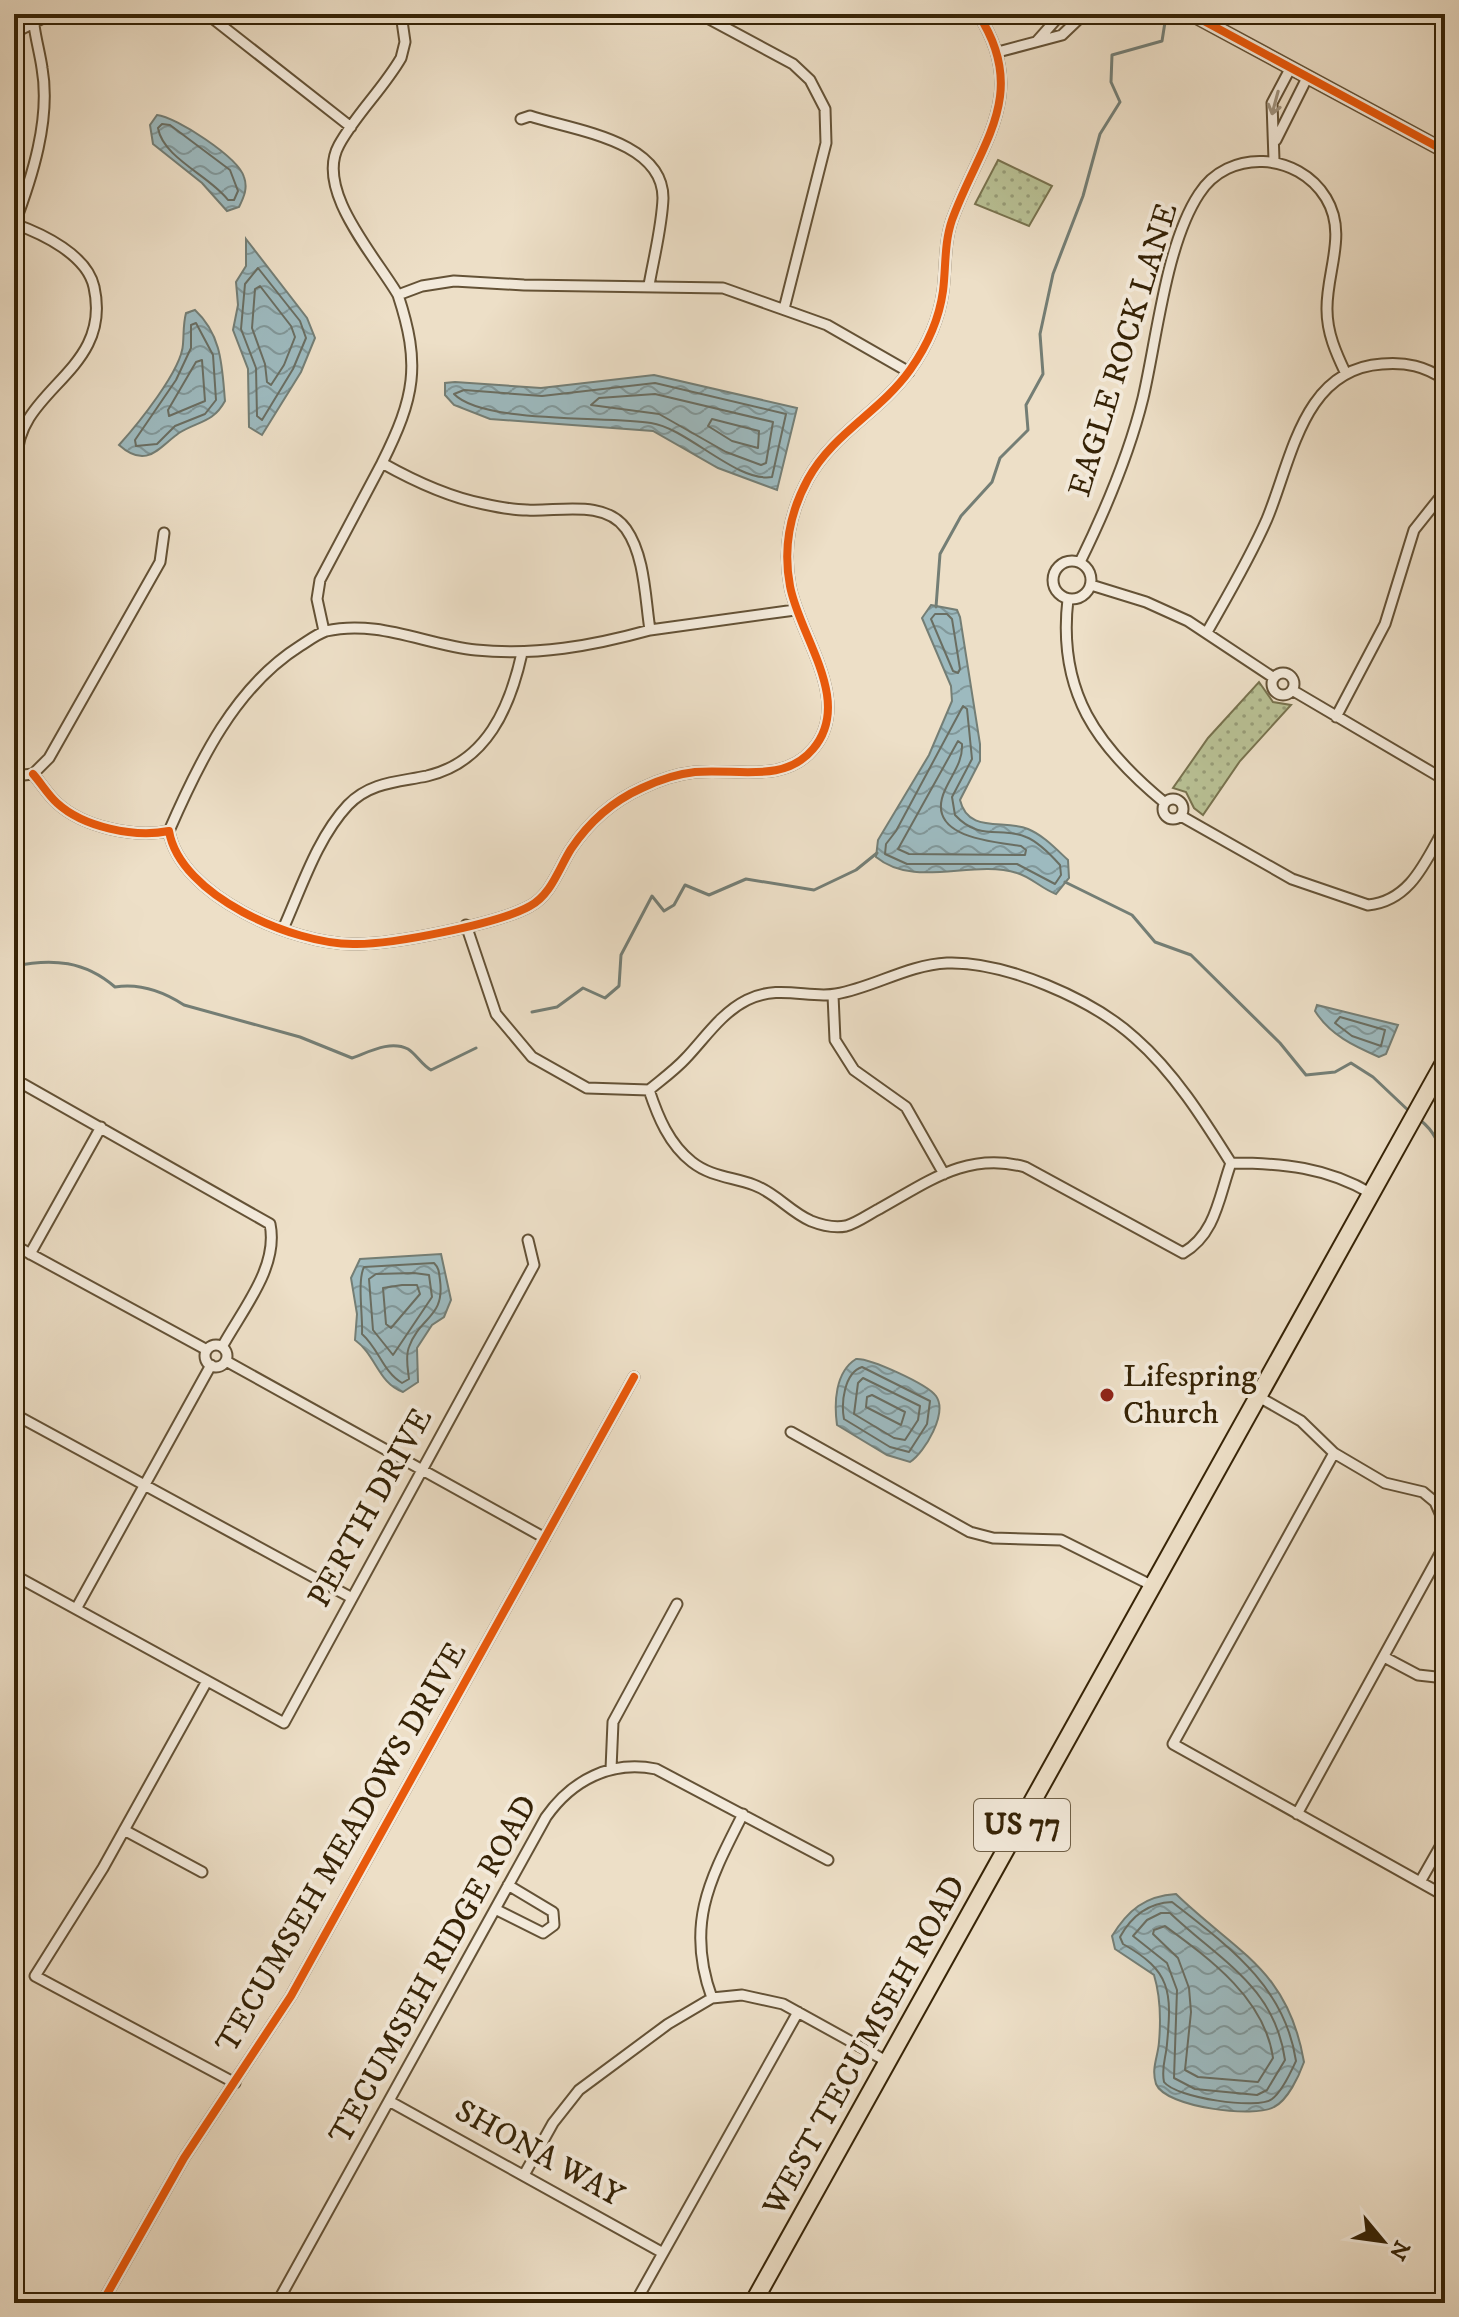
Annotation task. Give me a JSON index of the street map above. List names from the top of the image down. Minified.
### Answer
{"streets":{"main road":["US 77","WEST TECUMSEH ROAD"],"street":["EAGLE ROCK LANE","PERTH DRIVE","TECUMSEH MEADOWS DRIVE","TECUMSEH RIDGE ROAD","SHONA WAY"]},"crossings":[["TECUMSEH RIDGE ROAD","SHONA WAY"]],"places":["Lifespring Church"],"north":"bottom right"}
